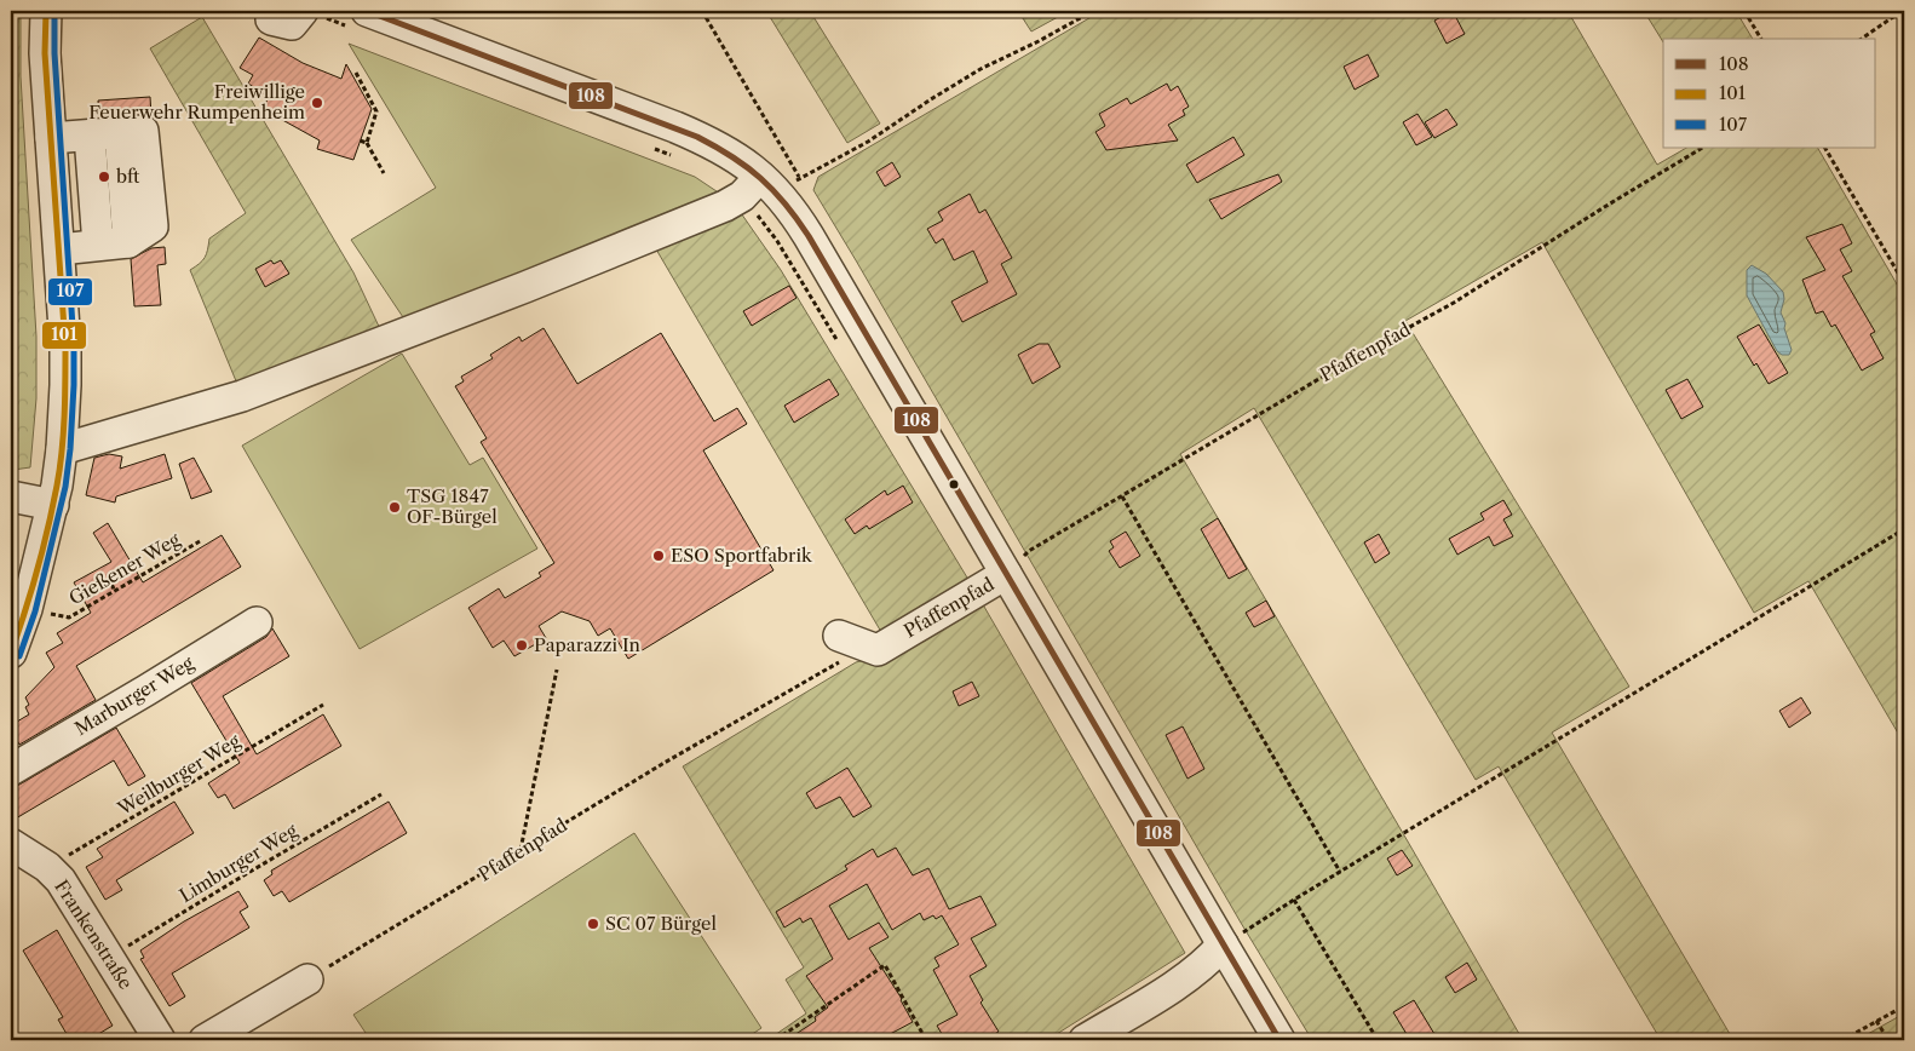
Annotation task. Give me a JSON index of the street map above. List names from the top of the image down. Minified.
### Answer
{"streets":{"street":["Pfaffenpfad","Marburger Weg","Frankenstraße"],"path":["Gießener Weg","Weilburger Weg","Limburger Weg"]},"crossings":[["Weilburger Weg","Frankenstraße"],["Limburger Weg","Frankenstraße"]],"places":["Freiwillige Feuerwehr Rumpenheim","bft","TSG 1847 OF-Bürgel","ESO Sportfabrik","Paparazzi In","SC 07 Bürgel"],"lines":["transit line 108","transit line 101","transit line 107"],"legend":["108","101","107"]}
